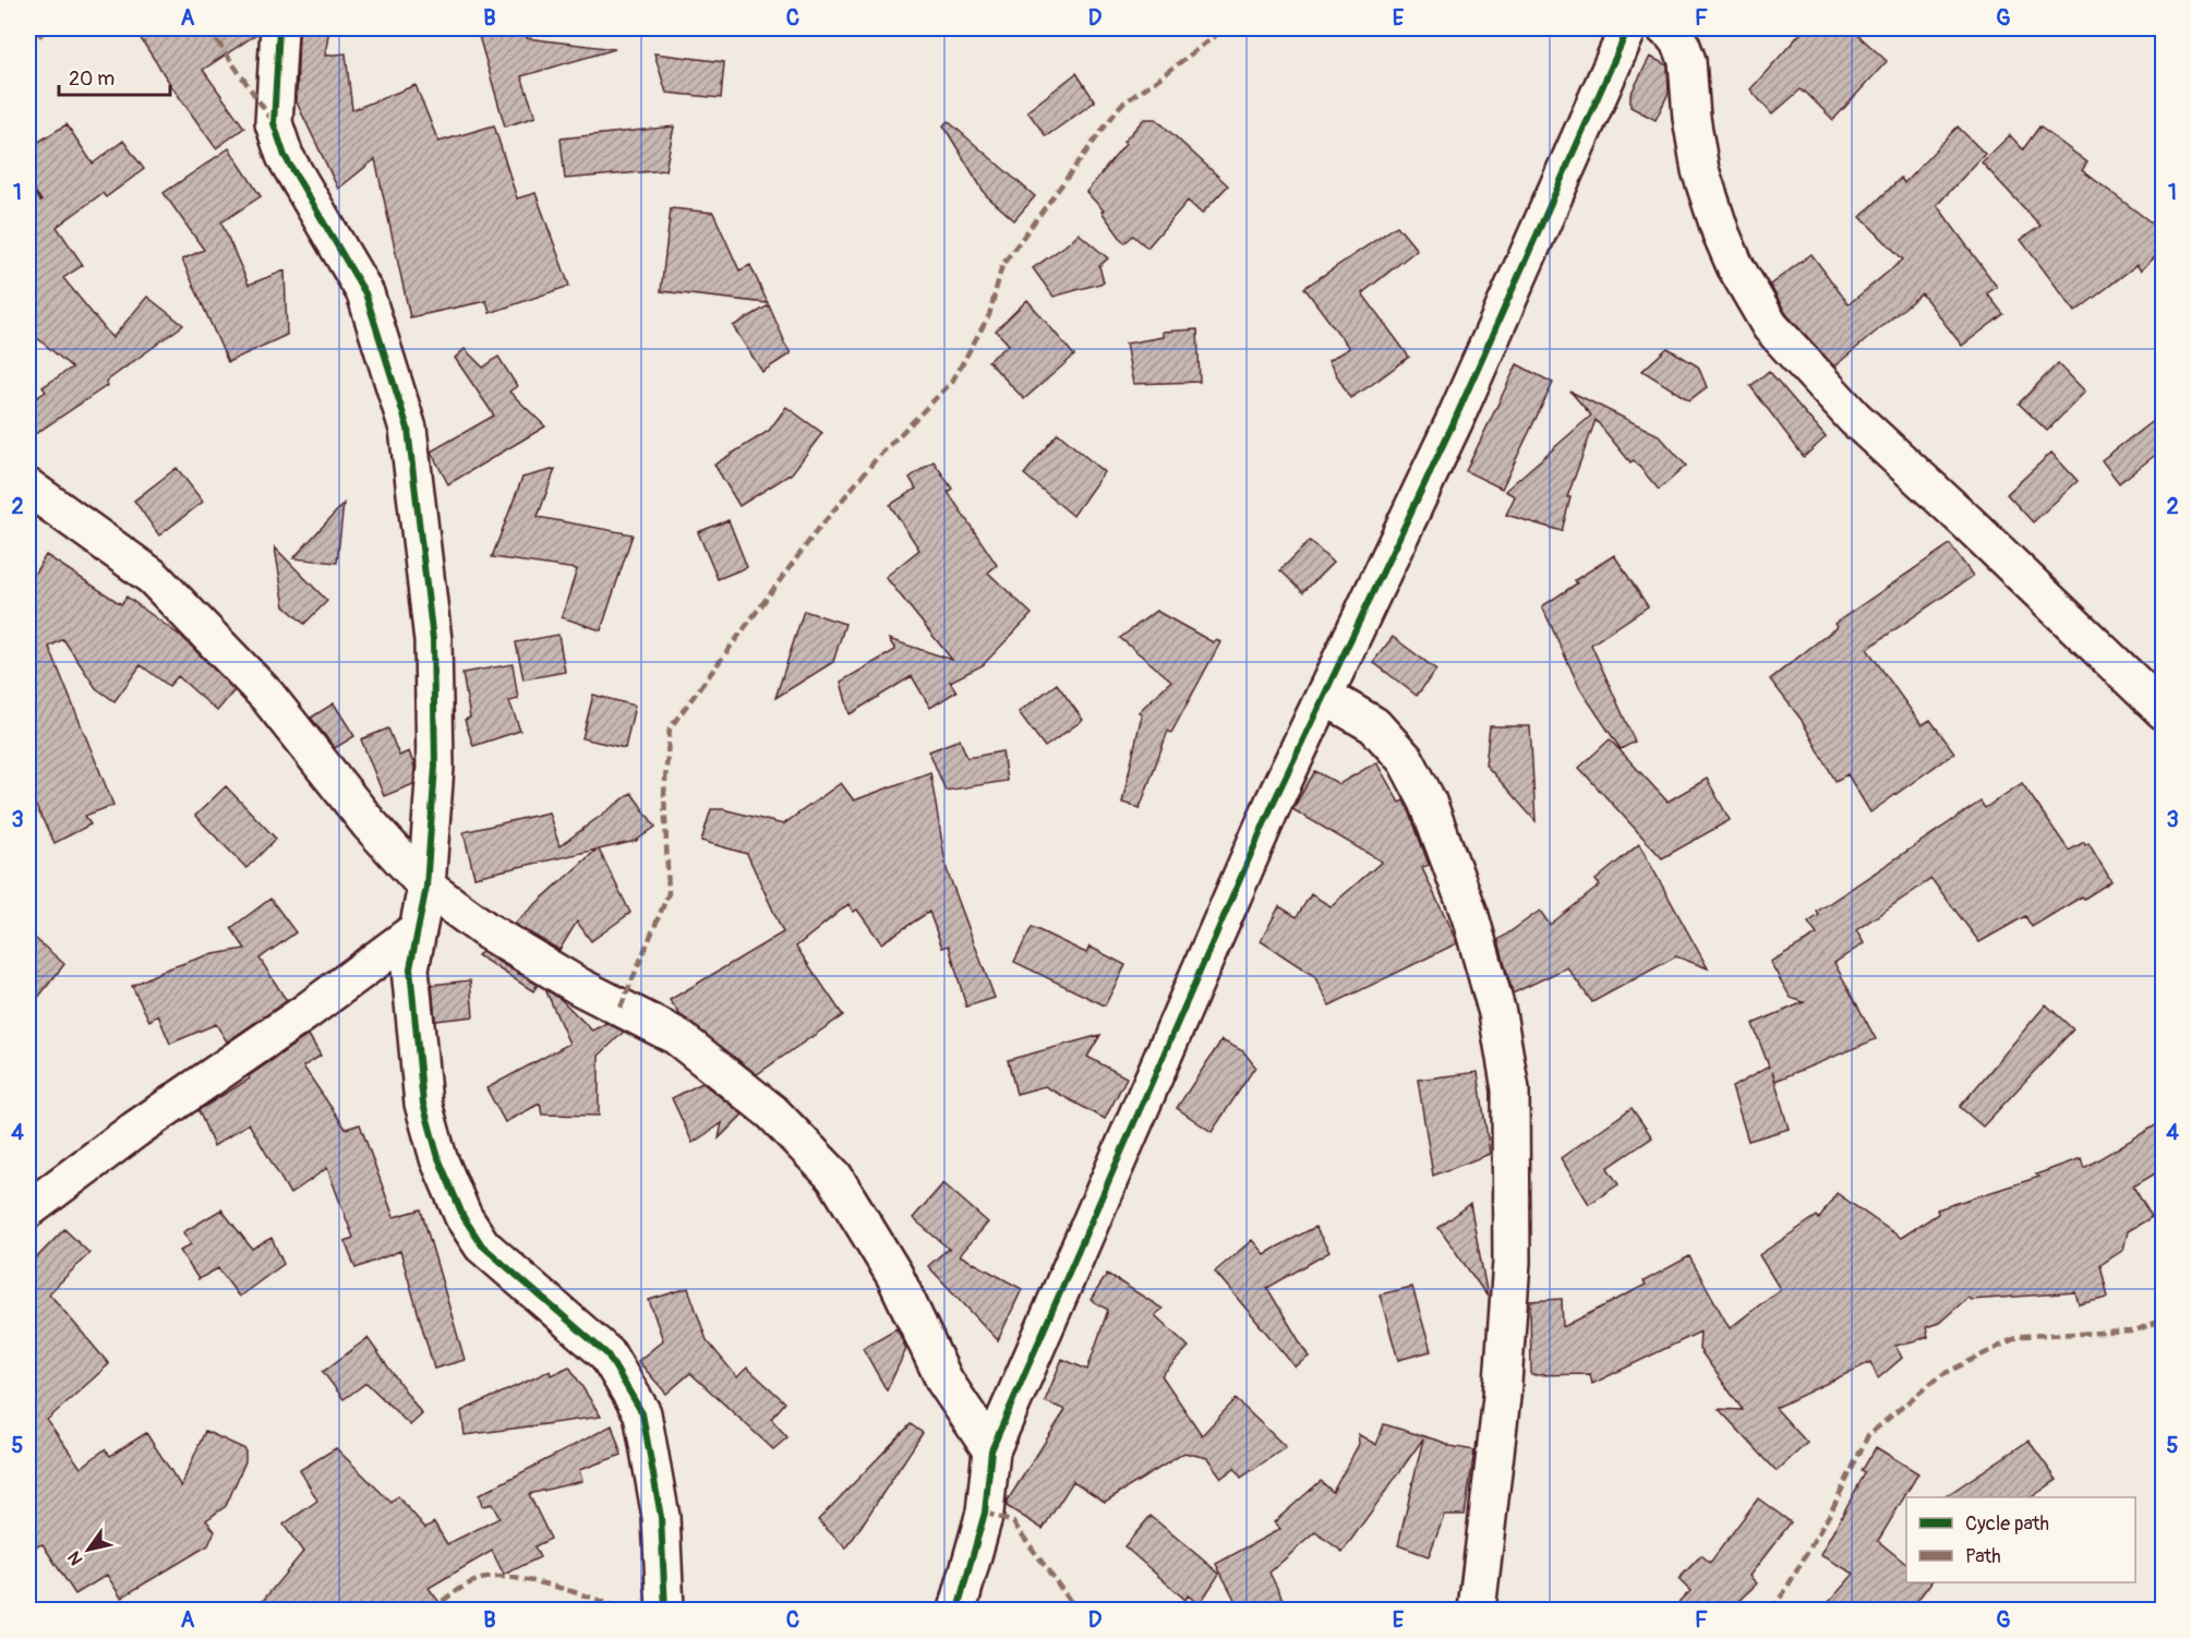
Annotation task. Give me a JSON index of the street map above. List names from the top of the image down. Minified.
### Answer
{"legend":["Cycle path","Path"],"scale_bar":"20 m","north":"bottom left","grid":{"columns":["A","B","C","D","E","F","G"],"rows":["1","2","3","4","5"]}}
